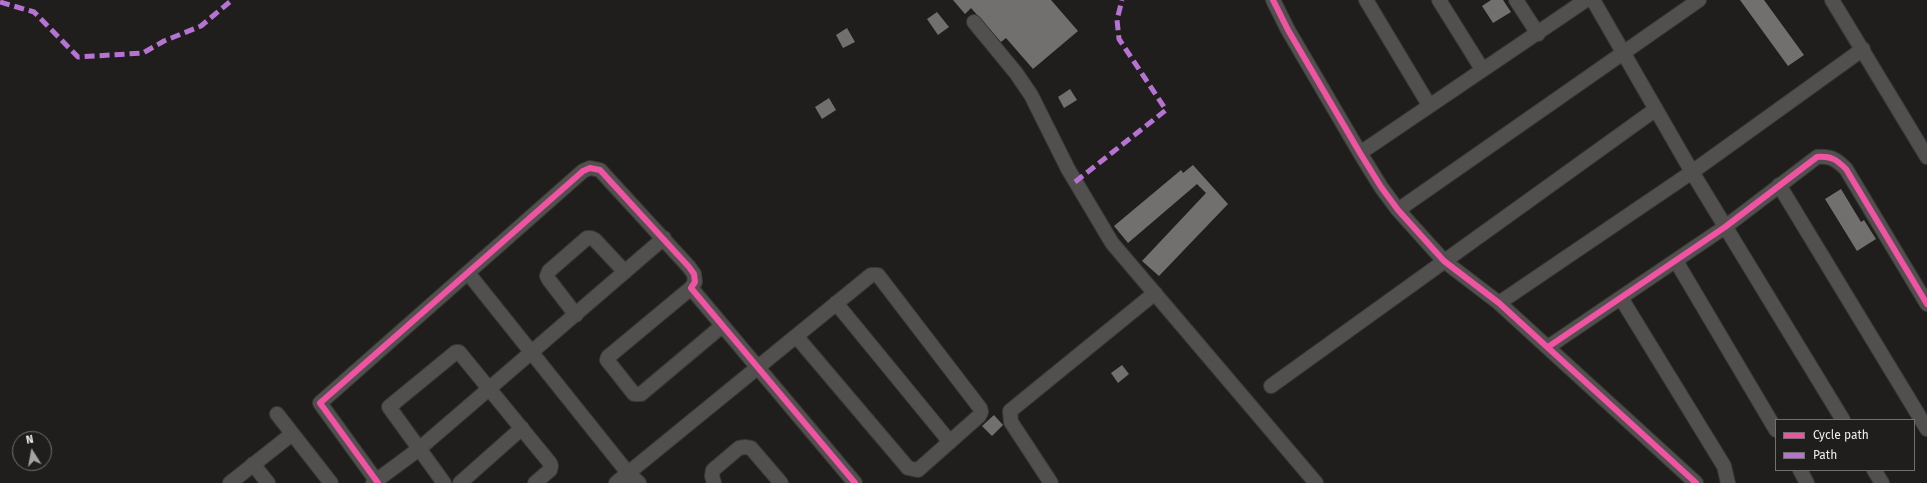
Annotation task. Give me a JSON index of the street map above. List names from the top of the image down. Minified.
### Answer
{"legend":["Cycle path","Path"],"north":"top"}
